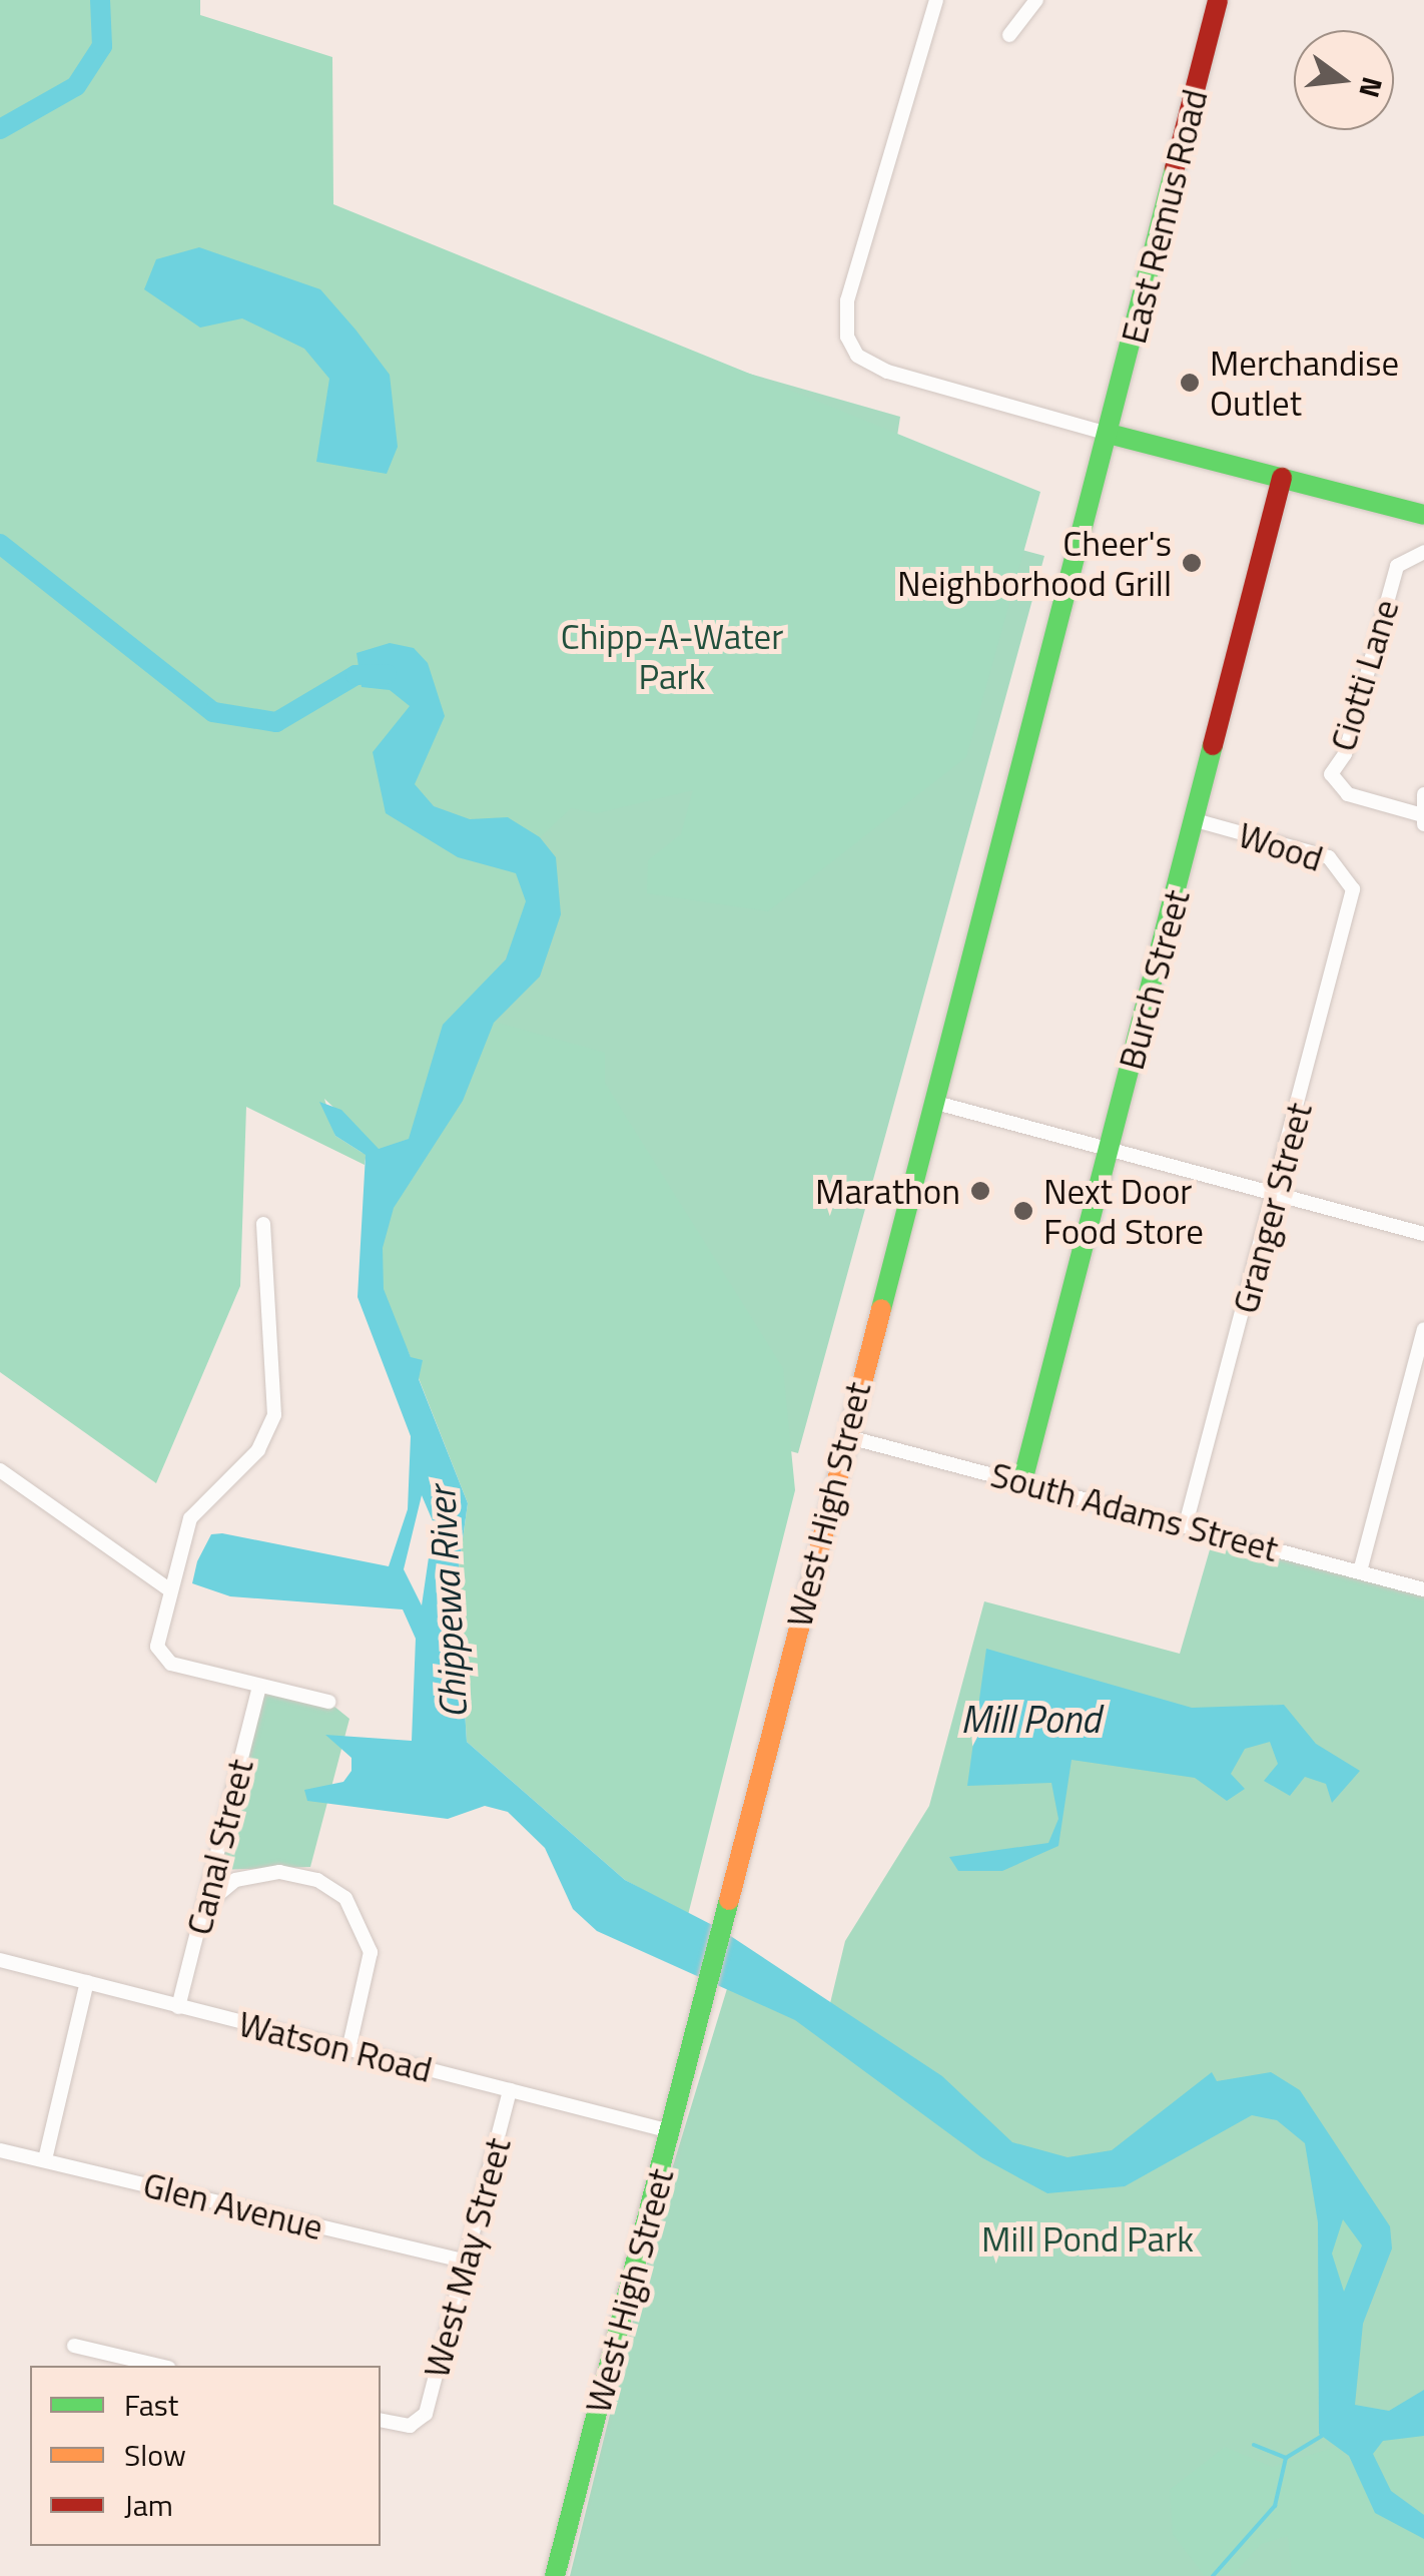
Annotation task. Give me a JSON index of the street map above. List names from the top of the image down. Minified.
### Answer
{"streets":{"main road":["East Remus Road","Burch Street","West High Street"],"street":["Ciotti Lane","Wood","Granger Street","South Adams Street","Canal Street","Watson Road","Glen Avenue","West May Street"]},"crossings":[["East Remus Road","West High Street"],["Wood","Burch Street"],["Wood","Granger Street"],["Burch Street","South Adams Street"],["Granger Street","South Adams Street"],["West High Street","South Adams Street"],["West High Street","Watson Road"],["Canal Street","Watson Road"],["Watson Road","West May Street"],["Glen Avenue","West May Street"]],"water":["Chippewa River","Mill Pond"],"parks":["Chipp-A-Water Park","Mill Pond Park"],"places":["Merchandise Outlet","Cheer's Neighborhood Grill","Marathon","Next Door Food Store"],"legend":["Fast","Slow","Jam"],"north":"right"}
